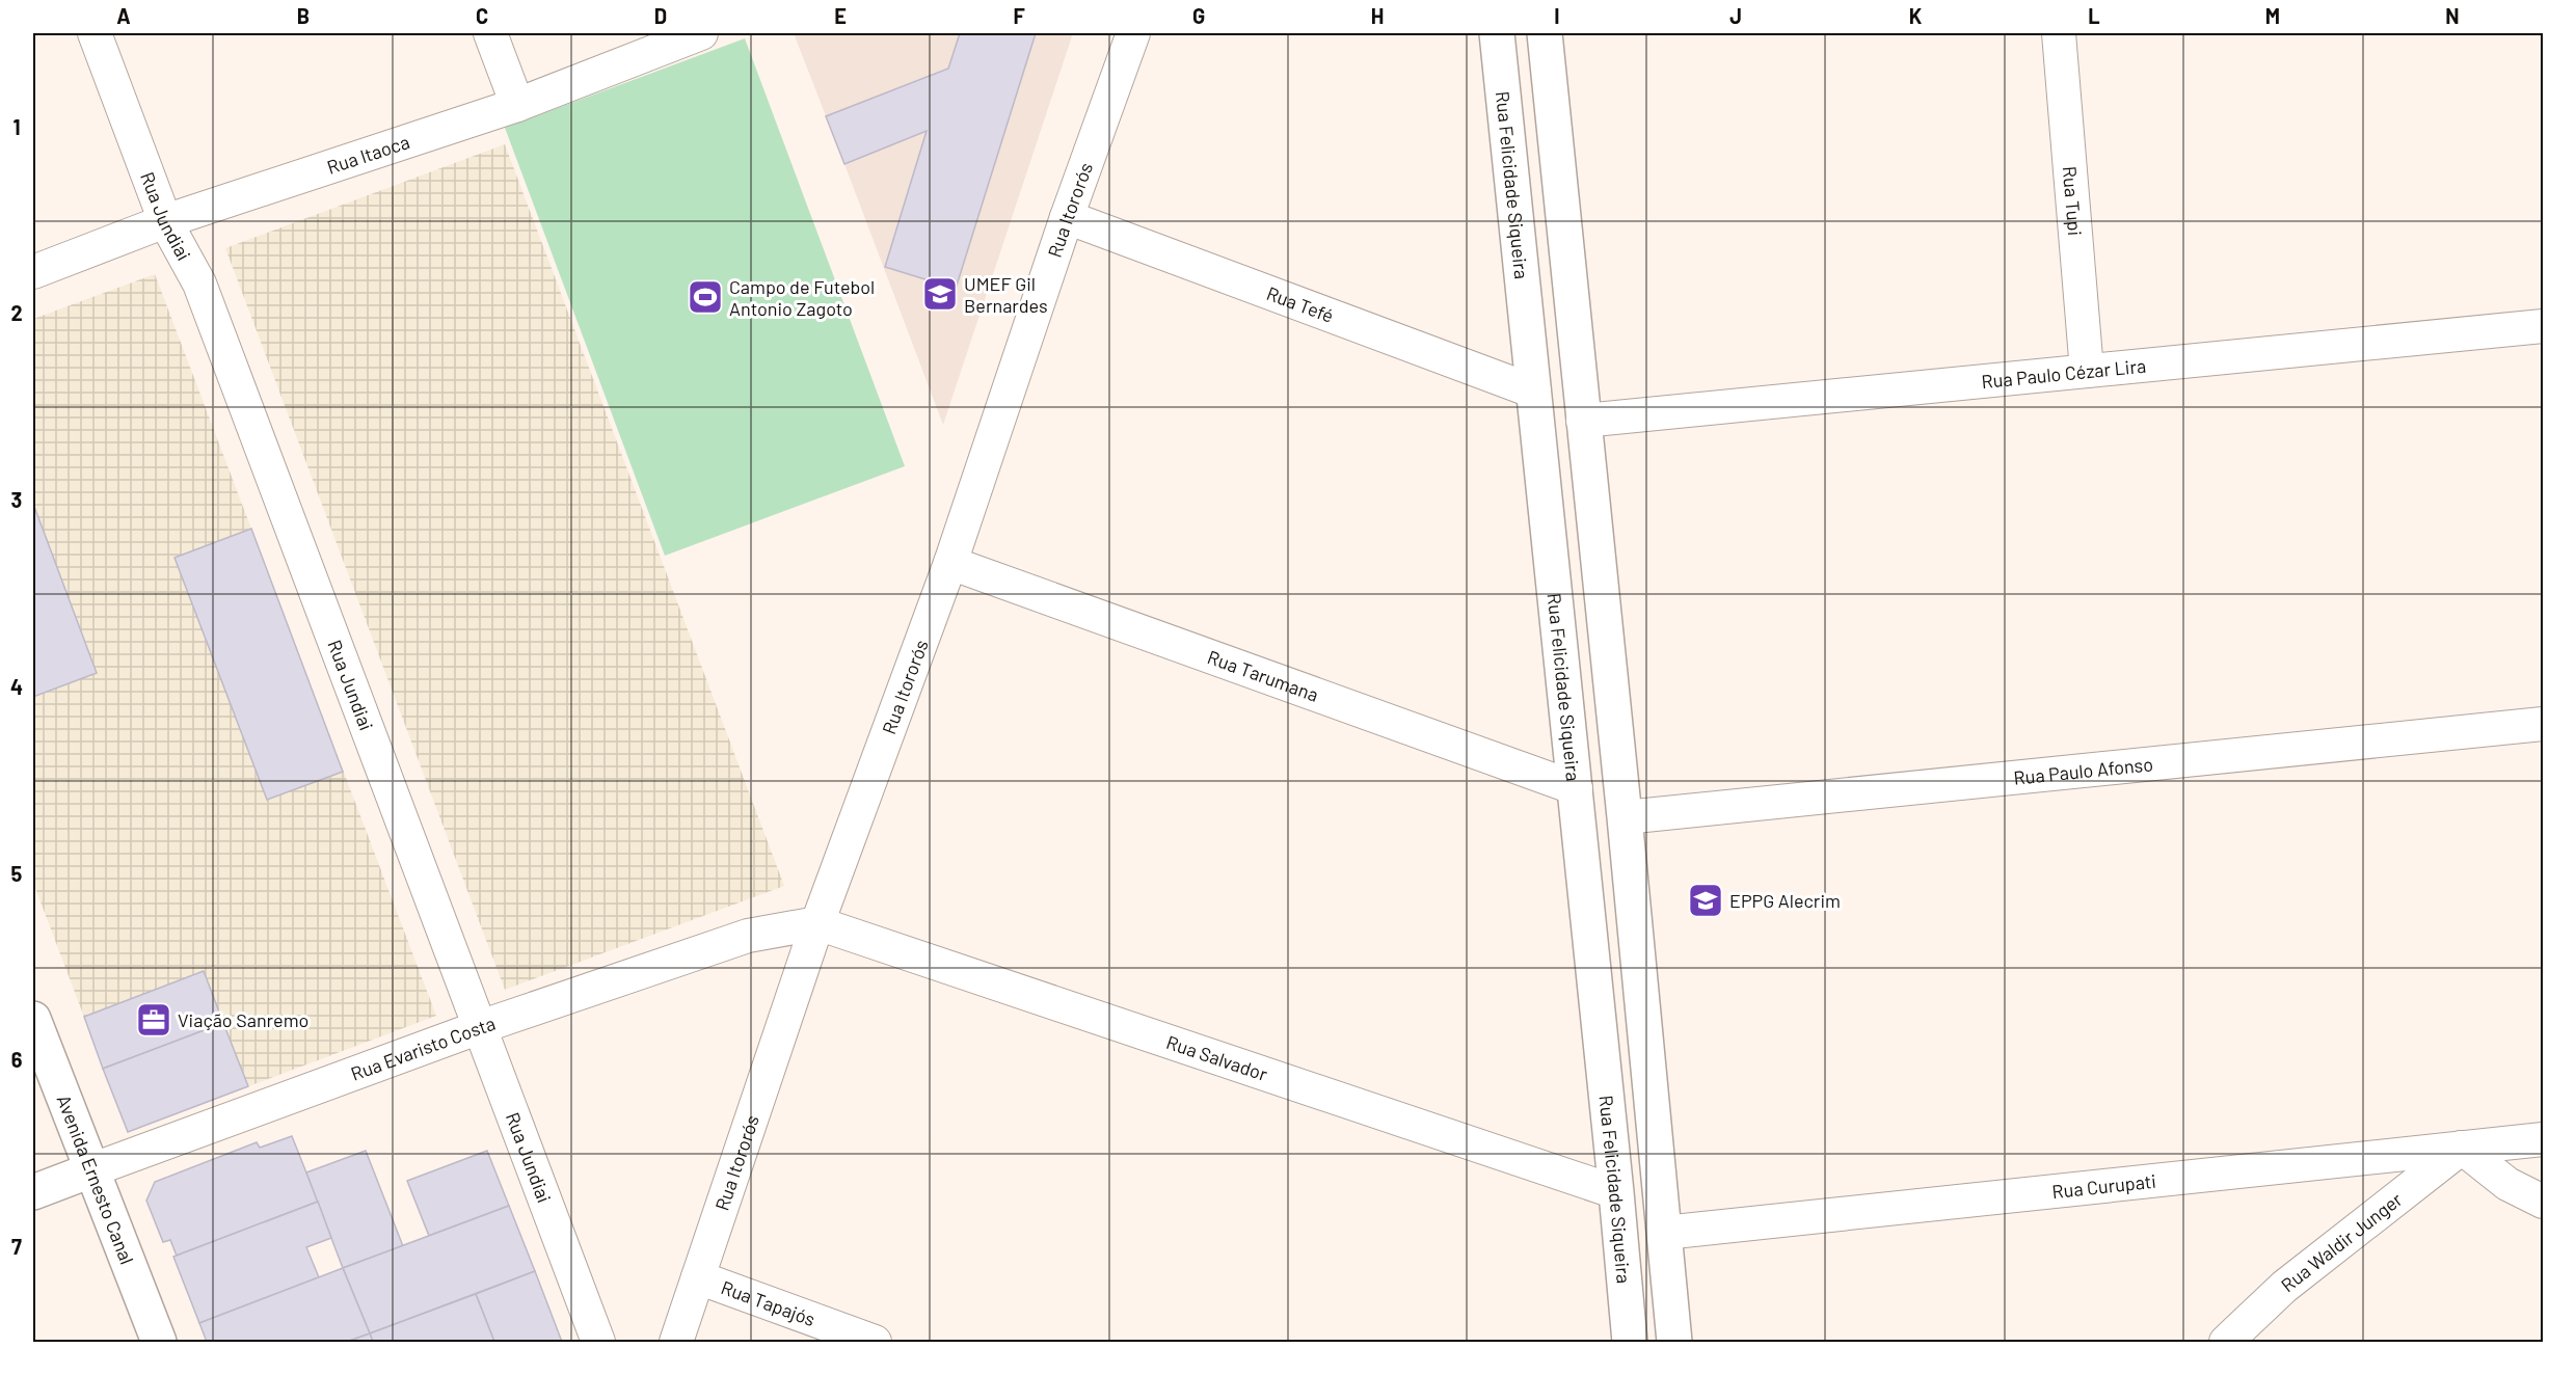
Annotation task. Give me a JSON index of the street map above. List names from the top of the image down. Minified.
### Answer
{"streets":{"street":["Rua Itaoca","Rua Felicidade Siqueira","Rua Tupi","Rua Itororós","Rua Jundiai","Rua Tefé","Rua Paulo Cézar Lira","Rua Tarumana","Rua Paulo Afonso","Rua Evaristo Costa","Rua Salvador","Avenida Ernesto Canal","Rua Curupati","Rua Waldir Junger","Rua Tapajós"]},"crossings":[["Rua Itaoca","Rua Jundiai"],["Rua Felicidade Siqueira","Rua Tefé"],["Rua Felicidade Siqueira","Rua Tarumana"],["Rua Felicidade Siqueira","Rua Salvador"],["Rua Tupi","Rua Paulo Cézar Lira"],["Rua Itororós","Rua Tefé"],["Rua Itororós","Rua Tarumana"],["Rua Itororós","Rua Evaristo Costa"],["Rua Itororós","Rua Salvador"],["Rua Itororós","Rua Tapajós"],["Rua Jundiai","Rua Evaristo Costa"],["Rua Evaristo Costa","Rua Salvador"],["Rua Evaristo Costa","Avenida Ernesto Canal"],["Rua Curupati","Rua Waldir Junger"]],"places":{"school or university":["UMEF Gil Bernardes","EPPG Alecrim"],"sports":["Campo de Futebol Antonio Zagoto"],"office":["Viação Sanremo"]},"grid":{"columns":["A","B","C","D","E","F","G","H","I","J","K","L","M","N"],"rows":["1","2","3","4","5","6","7"]}}
